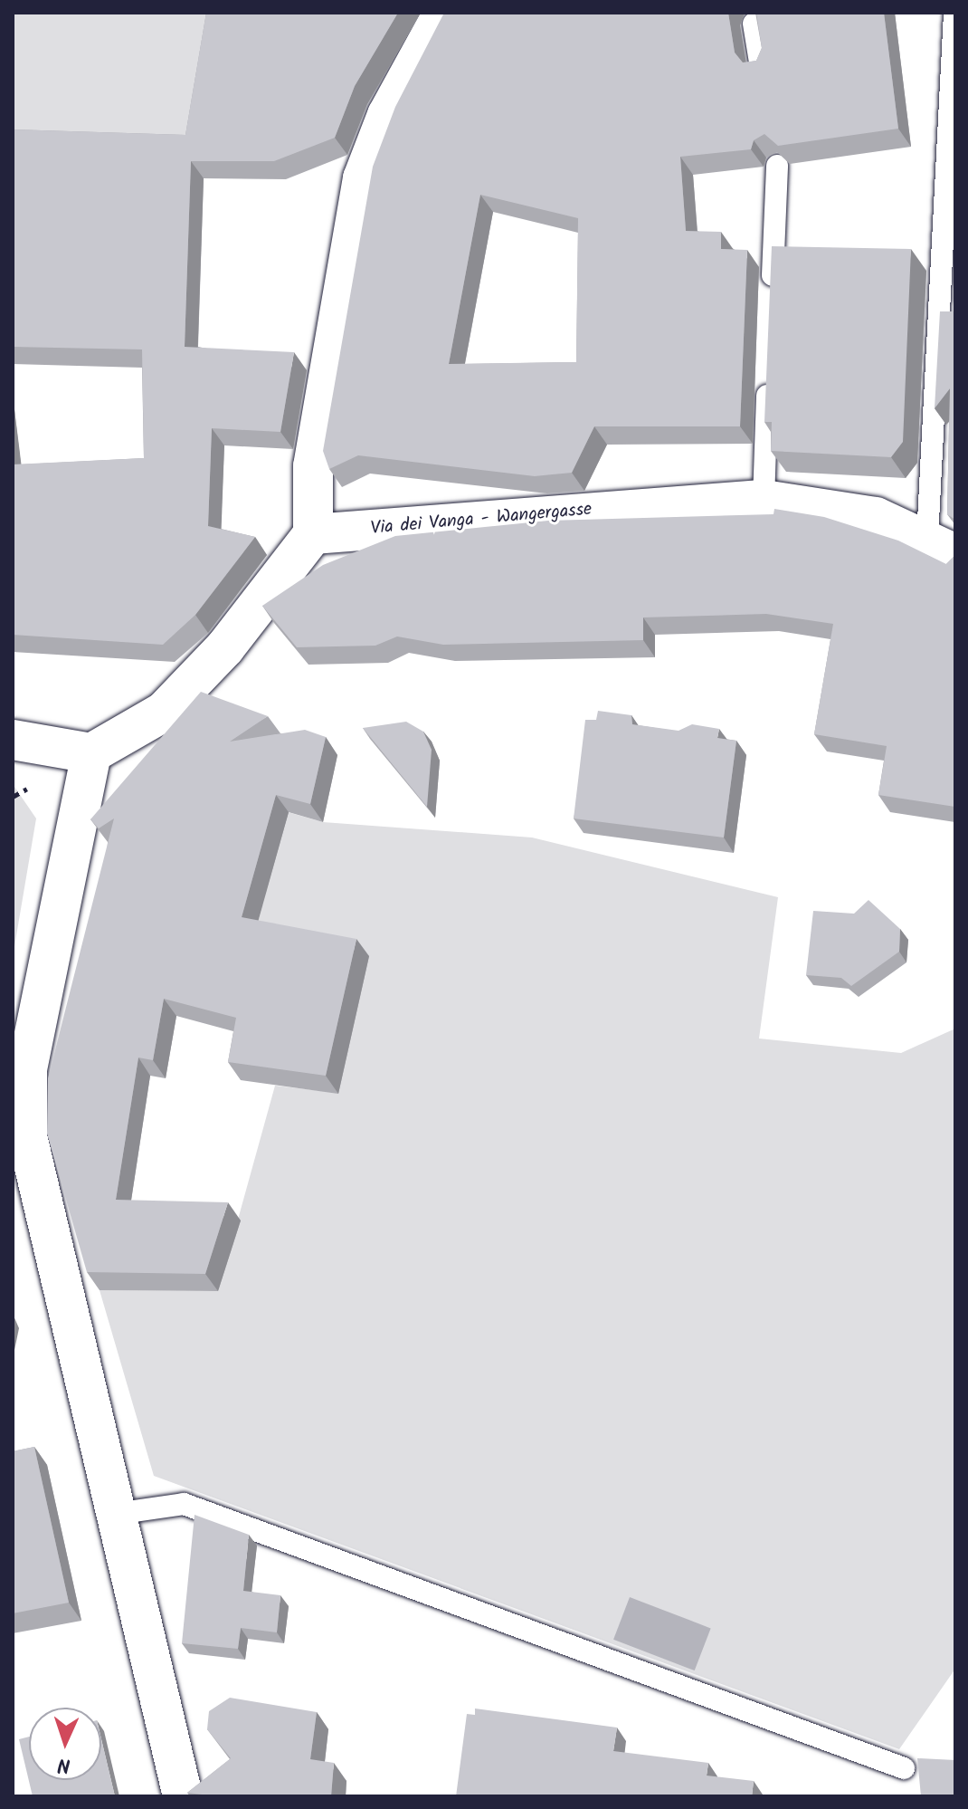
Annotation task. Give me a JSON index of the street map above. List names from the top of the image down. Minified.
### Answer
{"streets":{"street":["Via dei Vanga - Wangergasse"]},"north":"bottom"}
